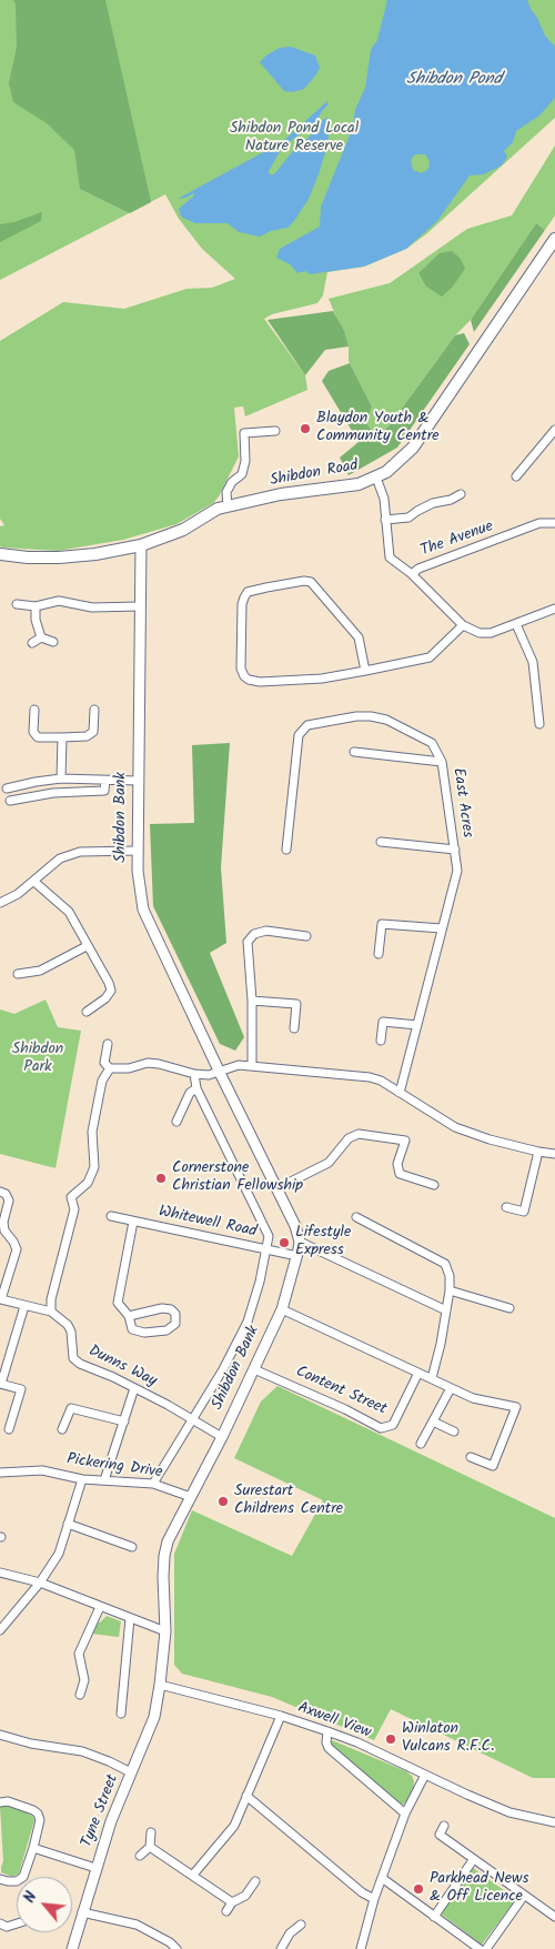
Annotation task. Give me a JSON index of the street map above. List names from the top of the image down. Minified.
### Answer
{"streets":{"main road":["Shibdon Road"],"street":["The Avenue","East Acres","Shibdon Bank","Whitewell Road","Dunns Way","Content Street","Pickering Drive","Axwell View","Tyne Street"]},"crossings":[["Shibdon Road","The Avenue"],["Shibdon Road","Shibdon Bank"],["Shibdon Bank","Whitewell Road"],["Shibdon Bank","Dunns Way"],["Shibdon Bank","Content Street"],["Shibdon Bank","Pickering Drive"],["Shibdon Bank","Axwell View"],["Shibdon Bank","Tyne Street"],["Axwell View","Tyne Street"]],"water":["Shibdon Pond"],"parks":["Shibdon Pond Local Nature Reserve","Shibdon Park"],"places":["Blaydon Youth & Community Centre","Cornerstone Christian Fellowship","Lifestyle Express","Surestart Childrens Centre","Winlaton Vulcans R.F.C.","Parkhead News & Off Licence"],"north":"top left"}
